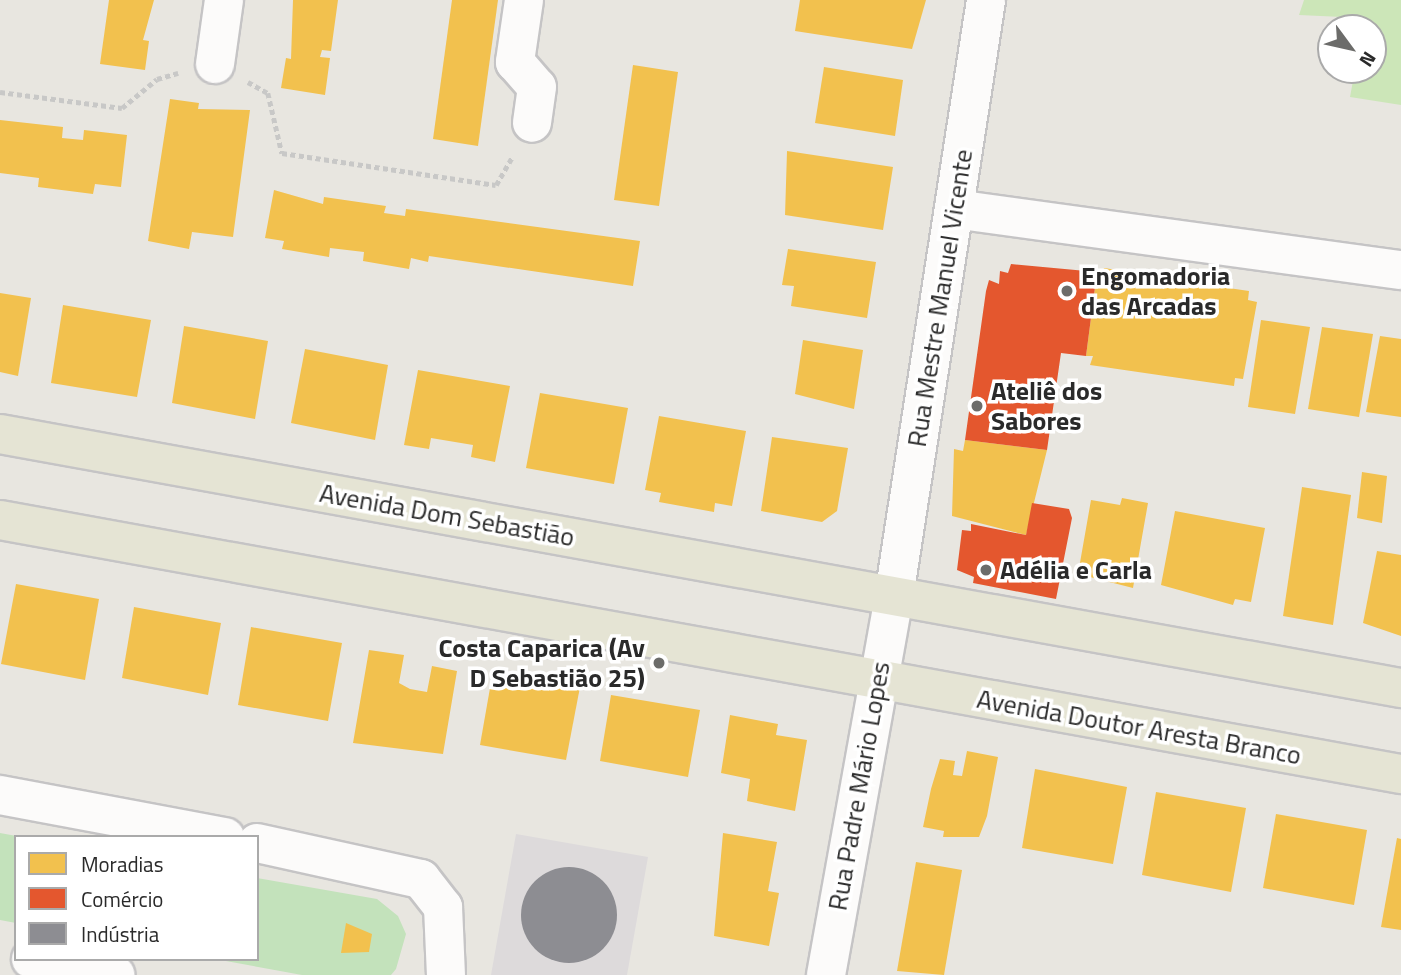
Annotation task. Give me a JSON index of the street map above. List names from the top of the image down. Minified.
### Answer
{"streets":{"main road":["Avenida Dom Sebastião","Avenida Doutor Aresta Branco"],"street":["Rua Mestre Manuel Vicente","Rua Padre Mário Lopes"]},"crossings":[["Rua Mestre Manuel Vicente","Avenida Dom Sebastião"],["Rua Mestre Manuel Vicente","Rua Padre Mário Lopes"],["Avenida Dom Sebastião","Rua Padre Mário Lopes"],["Avenida Doutor Aresta Branco","Rua Padre Mário Lopes"]],"places":["Engomadoria das Arcadas","Ateliê dos Sabores","Adélia e Carla","Costa Caparica (Av D Sebastião 25)"],"legend":["Moradias","Comércio","Indústria"],"north":"bottom right"}
